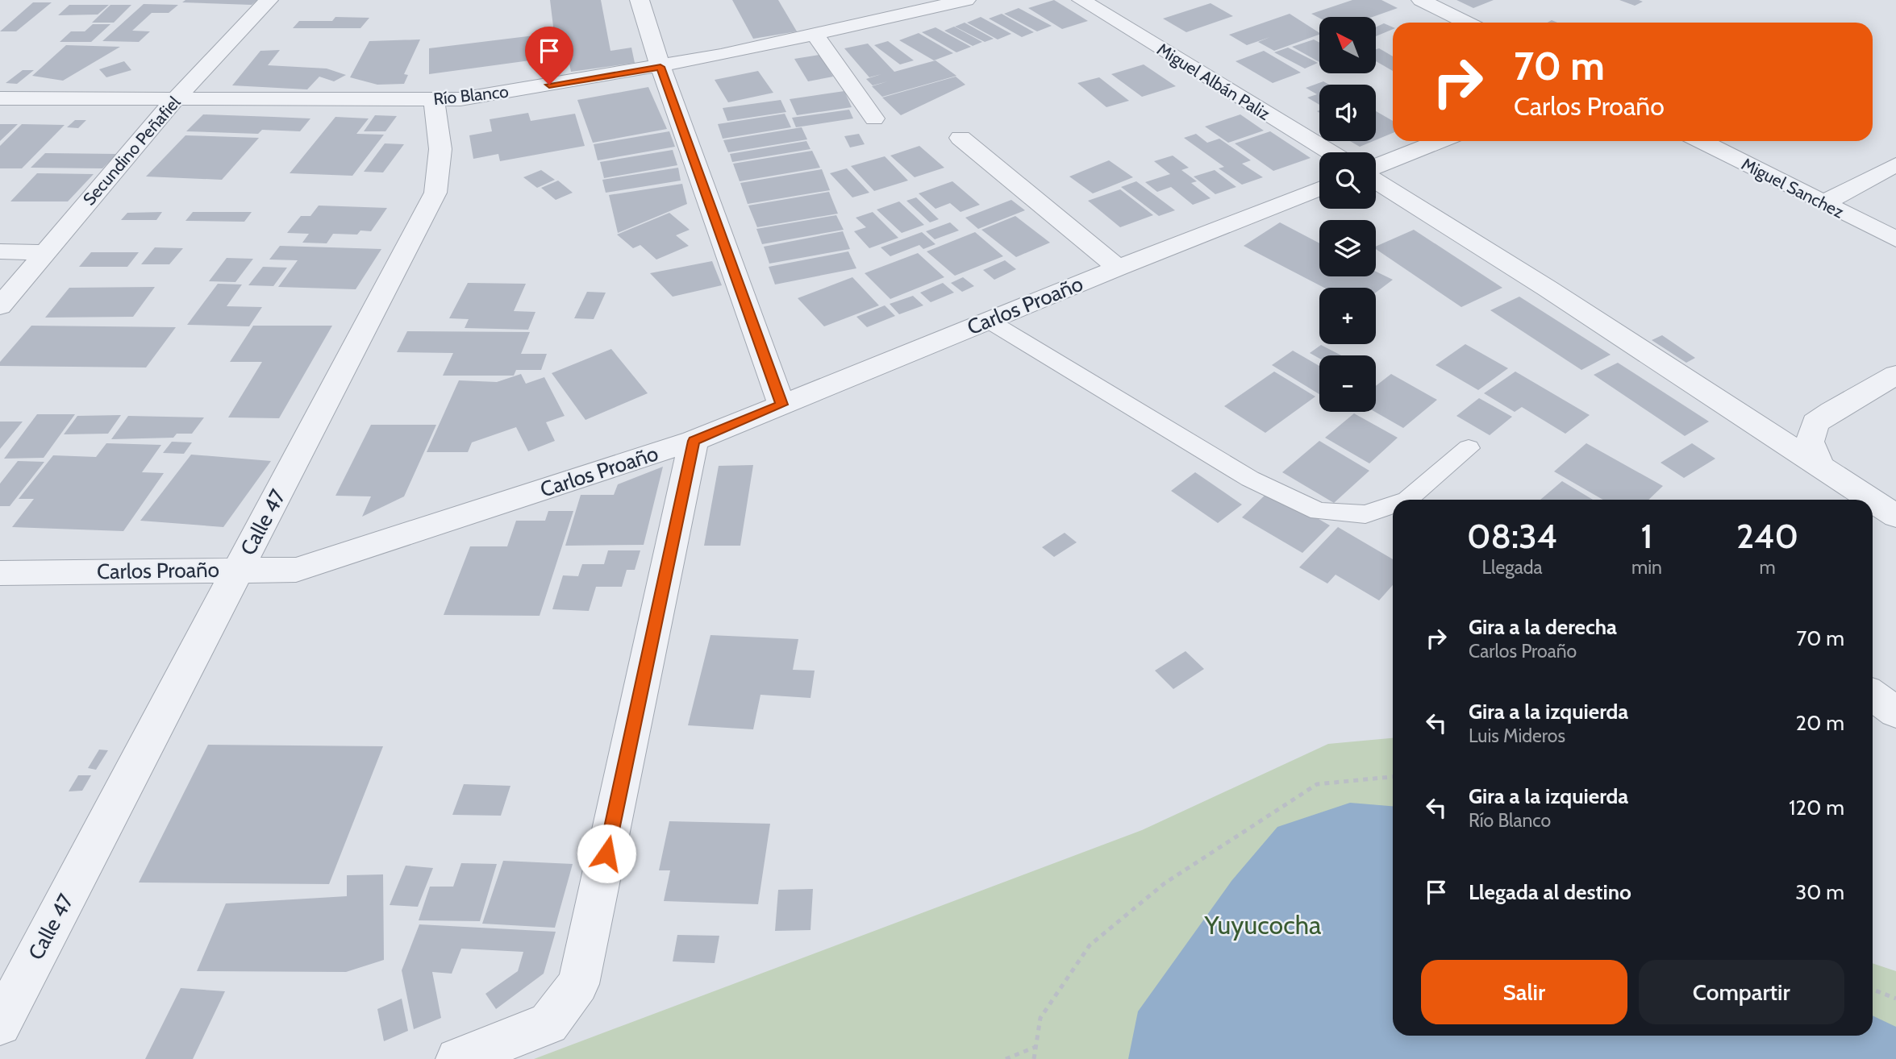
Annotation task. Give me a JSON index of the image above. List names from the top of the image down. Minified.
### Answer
{"streets":{"street":["Miguel Albán Paliz","Río Blanco","Secundino Peñafiel","Miguel Sanchez","Carlos Proaño","Calle 47"]},"crossings":[["Río Blanco","Secundino Peñafiel"],["Río Blanco","Calle 47"],["Carlos Proaño","Calle 47"]],"parks":["Yuyucocha"],"north":"top left","page":{"map_buttons":["+","−"],"turn":["70 m","Carlos Proaño"],"eta":["08:34","Llegada","1","min","240","m"],"list":[{"name":"Gira a la derecha","note":"Carlos Proaño","value":"70 m"},{"name":"Gira a la izquierda","note":"Luis Mideros","value":"20 m"},{"name":"Gira a la izquierda","note":"Río Blanco","value":"120 m"},{"name":"Llegada al destino","value":"30 m"}],"buttons":["Salir","Compartir"]}}
